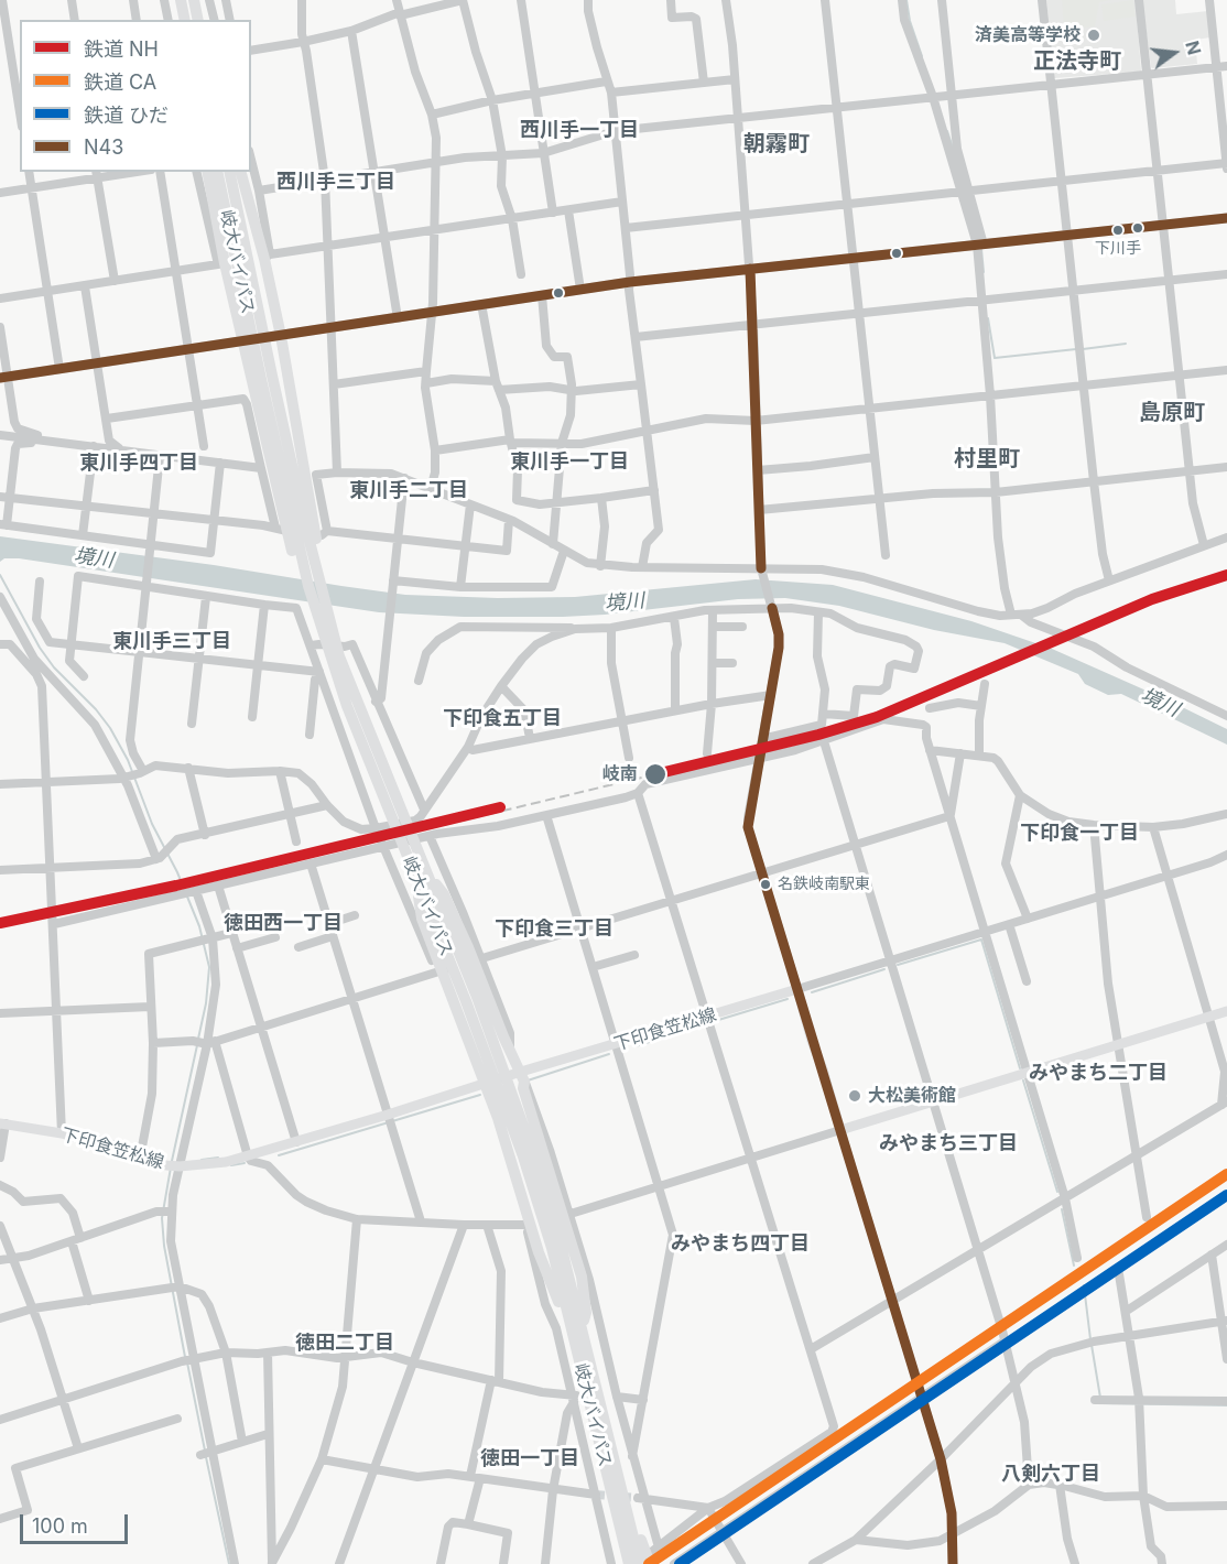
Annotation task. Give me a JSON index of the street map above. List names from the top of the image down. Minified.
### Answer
{"streets":{"highway":["岐大バイパス"],"main road":["下印食笠松線"]},"districts":["正法寺町","西川手一丁目","朝霧町","西川手三丁目","島原町","村里町","東川手一丁目","東川手四丁目","東川手二丁目","東川手三丁目","下印食五丁目","下印食一丁目","徳田西一丁目","下印食三丁目","みやまち二丁目","みやまち三丁目","みやまち四丁目","徳田二丁目","徳田一丁目","八剣六丁目"],"water":["境川"],"places":["済美高等学校","下川手","岐南","名鉄岐南駅東","大松美術館"],"lines":["transit line N43","rail line NH","rail line CA","rail line ひだ"],"legend":["鉄道 NH","鉄道 CA","鉄道 ひだ","N43"],"scale_bar":"100 m","north":"right"}
